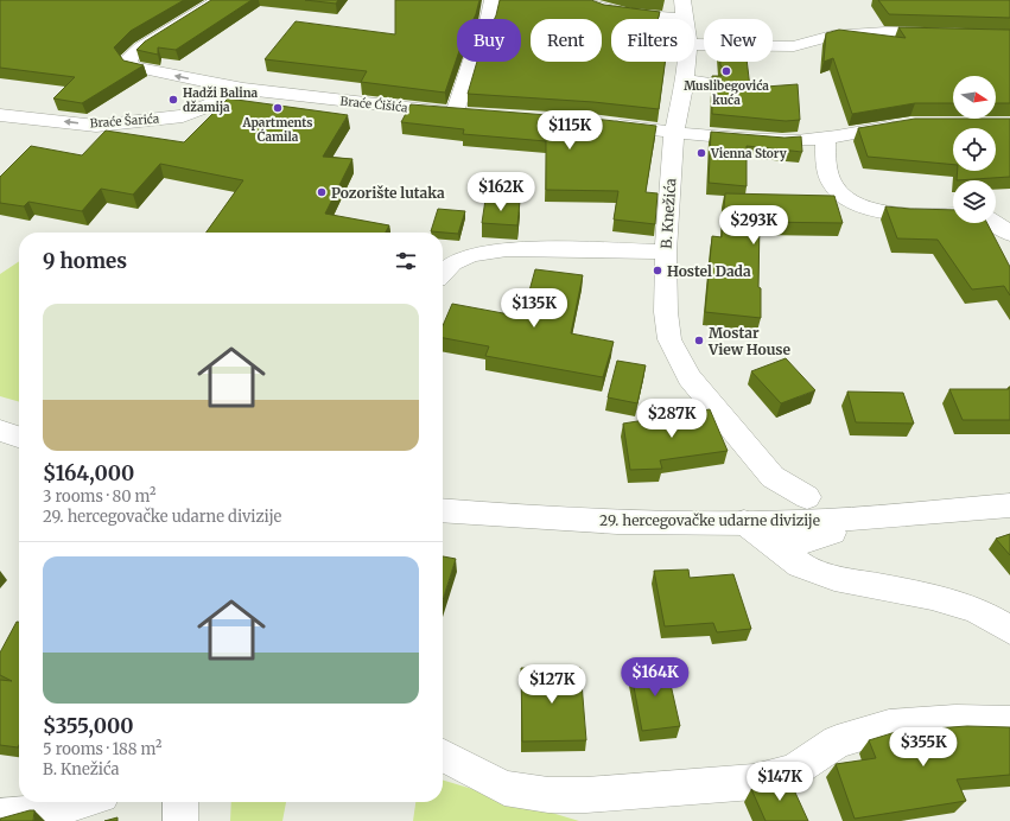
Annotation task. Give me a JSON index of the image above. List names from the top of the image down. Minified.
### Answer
{"streets":{"street":["Braće Ćišića","Braće Šarića","B. Knežića","29. hercegovačke udarne divizije"]},"crossings":[["Braće Ćišića","Braće Šarića"]],"one_way":["Braće Šarića"],"places":["Muslibegovića kuća","Hadži Balina džamija","Apartments Ćamila","Vienna Story","Pozorište lutaka","Hostel Dada","Mostar View House"],"north":"right","page":{"chip":["Buy","Rent","Filters","New"],"price":["$115K","$162K","$293K","$135K","$287K","$164K","$127K","$355K","$147K"],"heading":"9 homes","list":[{"name":"$164,000","note":"3 rooms · 80 m² · 29. hercegovačke udarne divizije"},{"name":"$355,000","note":"5 rooms · 188 m² · B. Knežića"}]}}
